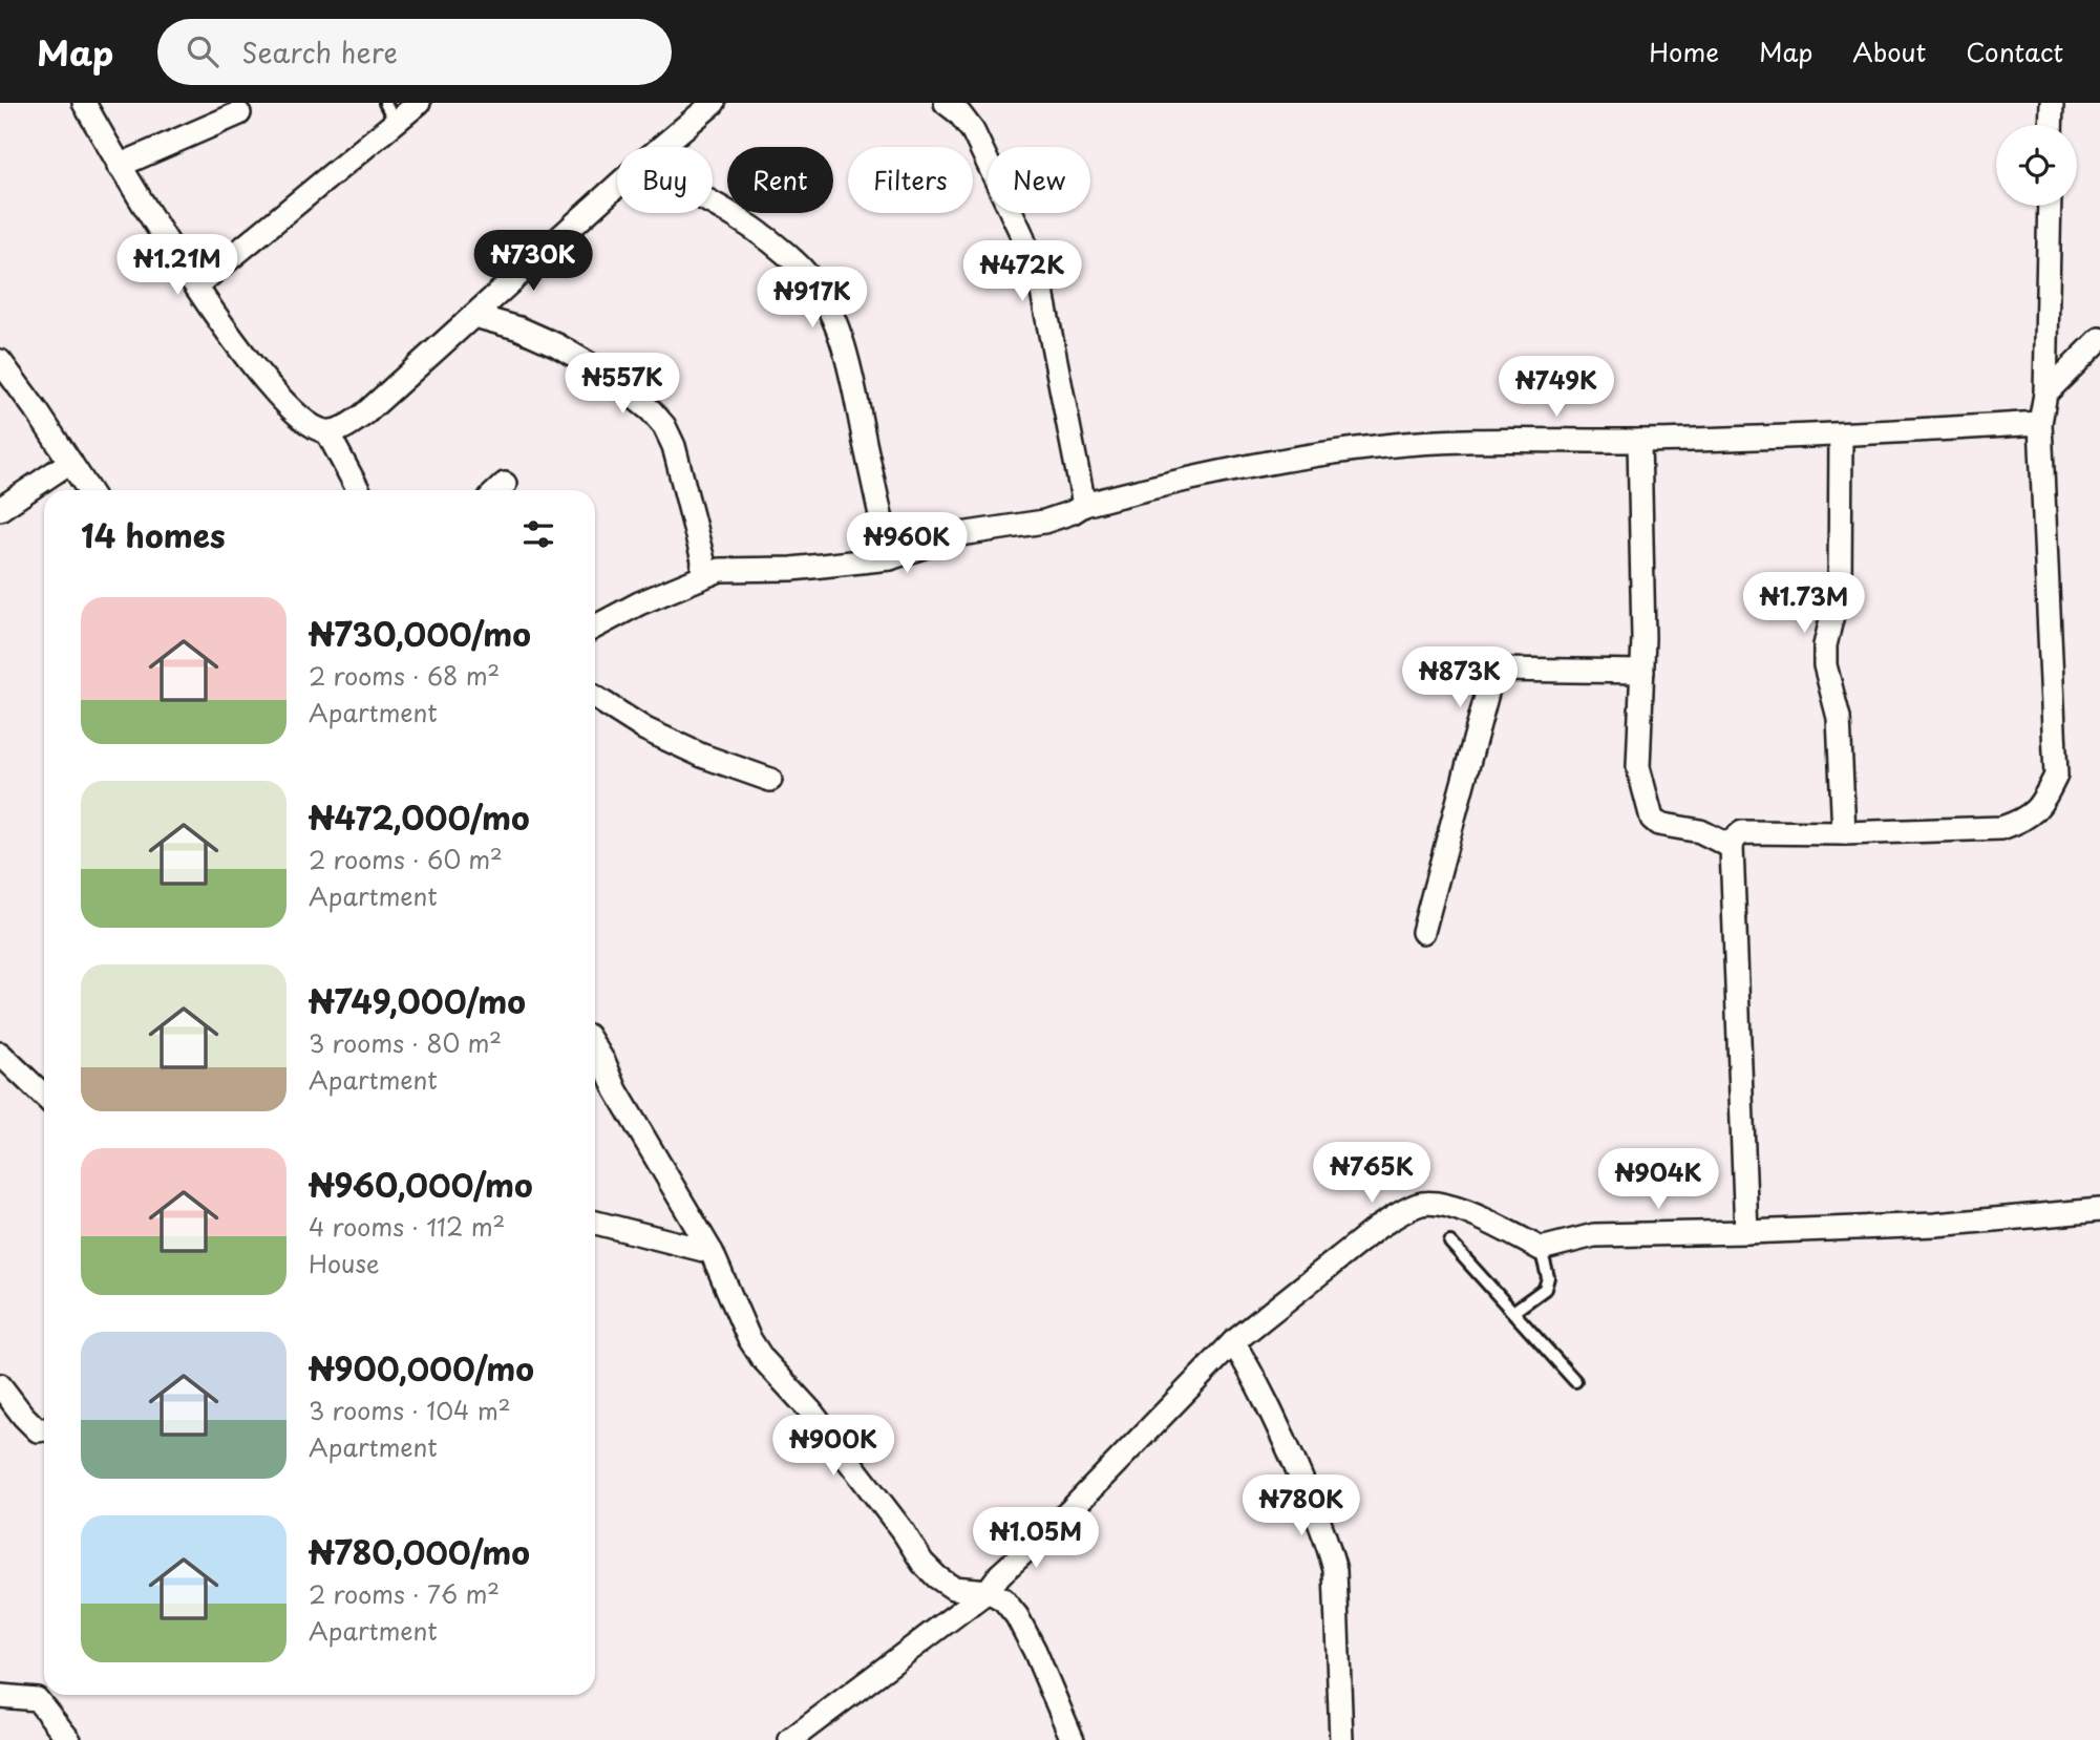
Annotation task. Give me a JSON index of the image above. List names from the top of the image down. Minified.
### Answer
{"page":{"header":"Map","search":"Search here","nav":["Home","Map","About","Contact"],"chip":["Buy","Rent","Filters","New"],"price":["₦730K","₦1.21M","₦472K","₦917K","₦557K","₦749K","₦960K","₦1.73M","₦873K","₦765K","₦904K","₦900K","₦780K","₦1.05M"],"heading":"14 homes","list":[{"name":"₦730,000/mo","note":"2 rooms · 68 m² · Apartment"},{"name":"₦472,000/mo","note":"2 rooms · 60 m² · Apartment"},{"name":"₦749,000/mo","note":"3 rooms · 80 m² · Apartment"},{"name":"₦960,000/mo","note":"4 rooms · 112 m² · House"},{"name":"₦900,000/mo","note":"3 rooms · 104 m² · Apartment"},{"name":"₦780,000/mo","note":"2 rooms · 76 m² · Apartment"}]}}
